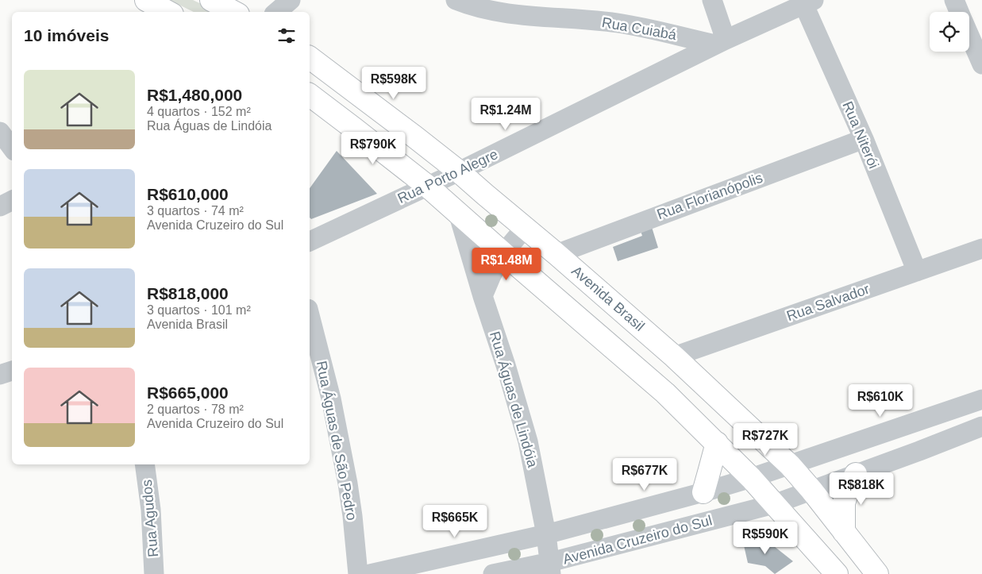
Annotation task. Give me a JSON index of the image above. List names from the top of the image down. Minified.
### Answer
{"streets":{"main road":["Avenida Brasil"],"street":["Rua Cuiabá","Rua Niterói","Rua Porto Alegre","Rua Florianópolis","Rua Salvador","Rua Águas de Lindóia","Rua Águas de São Pedro","Rua Agudos","Avenida Cruzeiro do Sul"]},"crossings":[["Rua Cuiabá","Rua Porto Alegre"],["Rua Niterói","Rua Florianópolis"],["Rua Niterói","Rua Salvador"],["Rua Porto Alegre","Avenida Brasil"],["Rua Florianópolis","Avenida Brasil"],["Avenida Brasil","Rua Salvador"],["Avenida Brasil","Avenida Cruzeiro do Sul"],["Rua Águas de Lindóia","Avenida Cruzeiro do Sul"]],"page":{"heading":"10 imóveis","list":[{"name":"R$1,480,000","note":"4 quartos · 152 m² · Rua Águas de Lindóia"},{"name":"R$610,000","note":"3 quartos · 74 m² · Avenida Cruzeiro do Sul"},{"name":"R$818,000","note":"3 quartos · 101 m² · Avenida Brasil"},{"name":"R$665,000","note":"2 quartos · 78 m² · Avenida Cruzeiro do Sul"}],"price":["R$598K","R$1.24M","R$790K","R$1.48M","R$610K","R$727K","R$677K","R$818K","R$665K","R$590K"]}}
